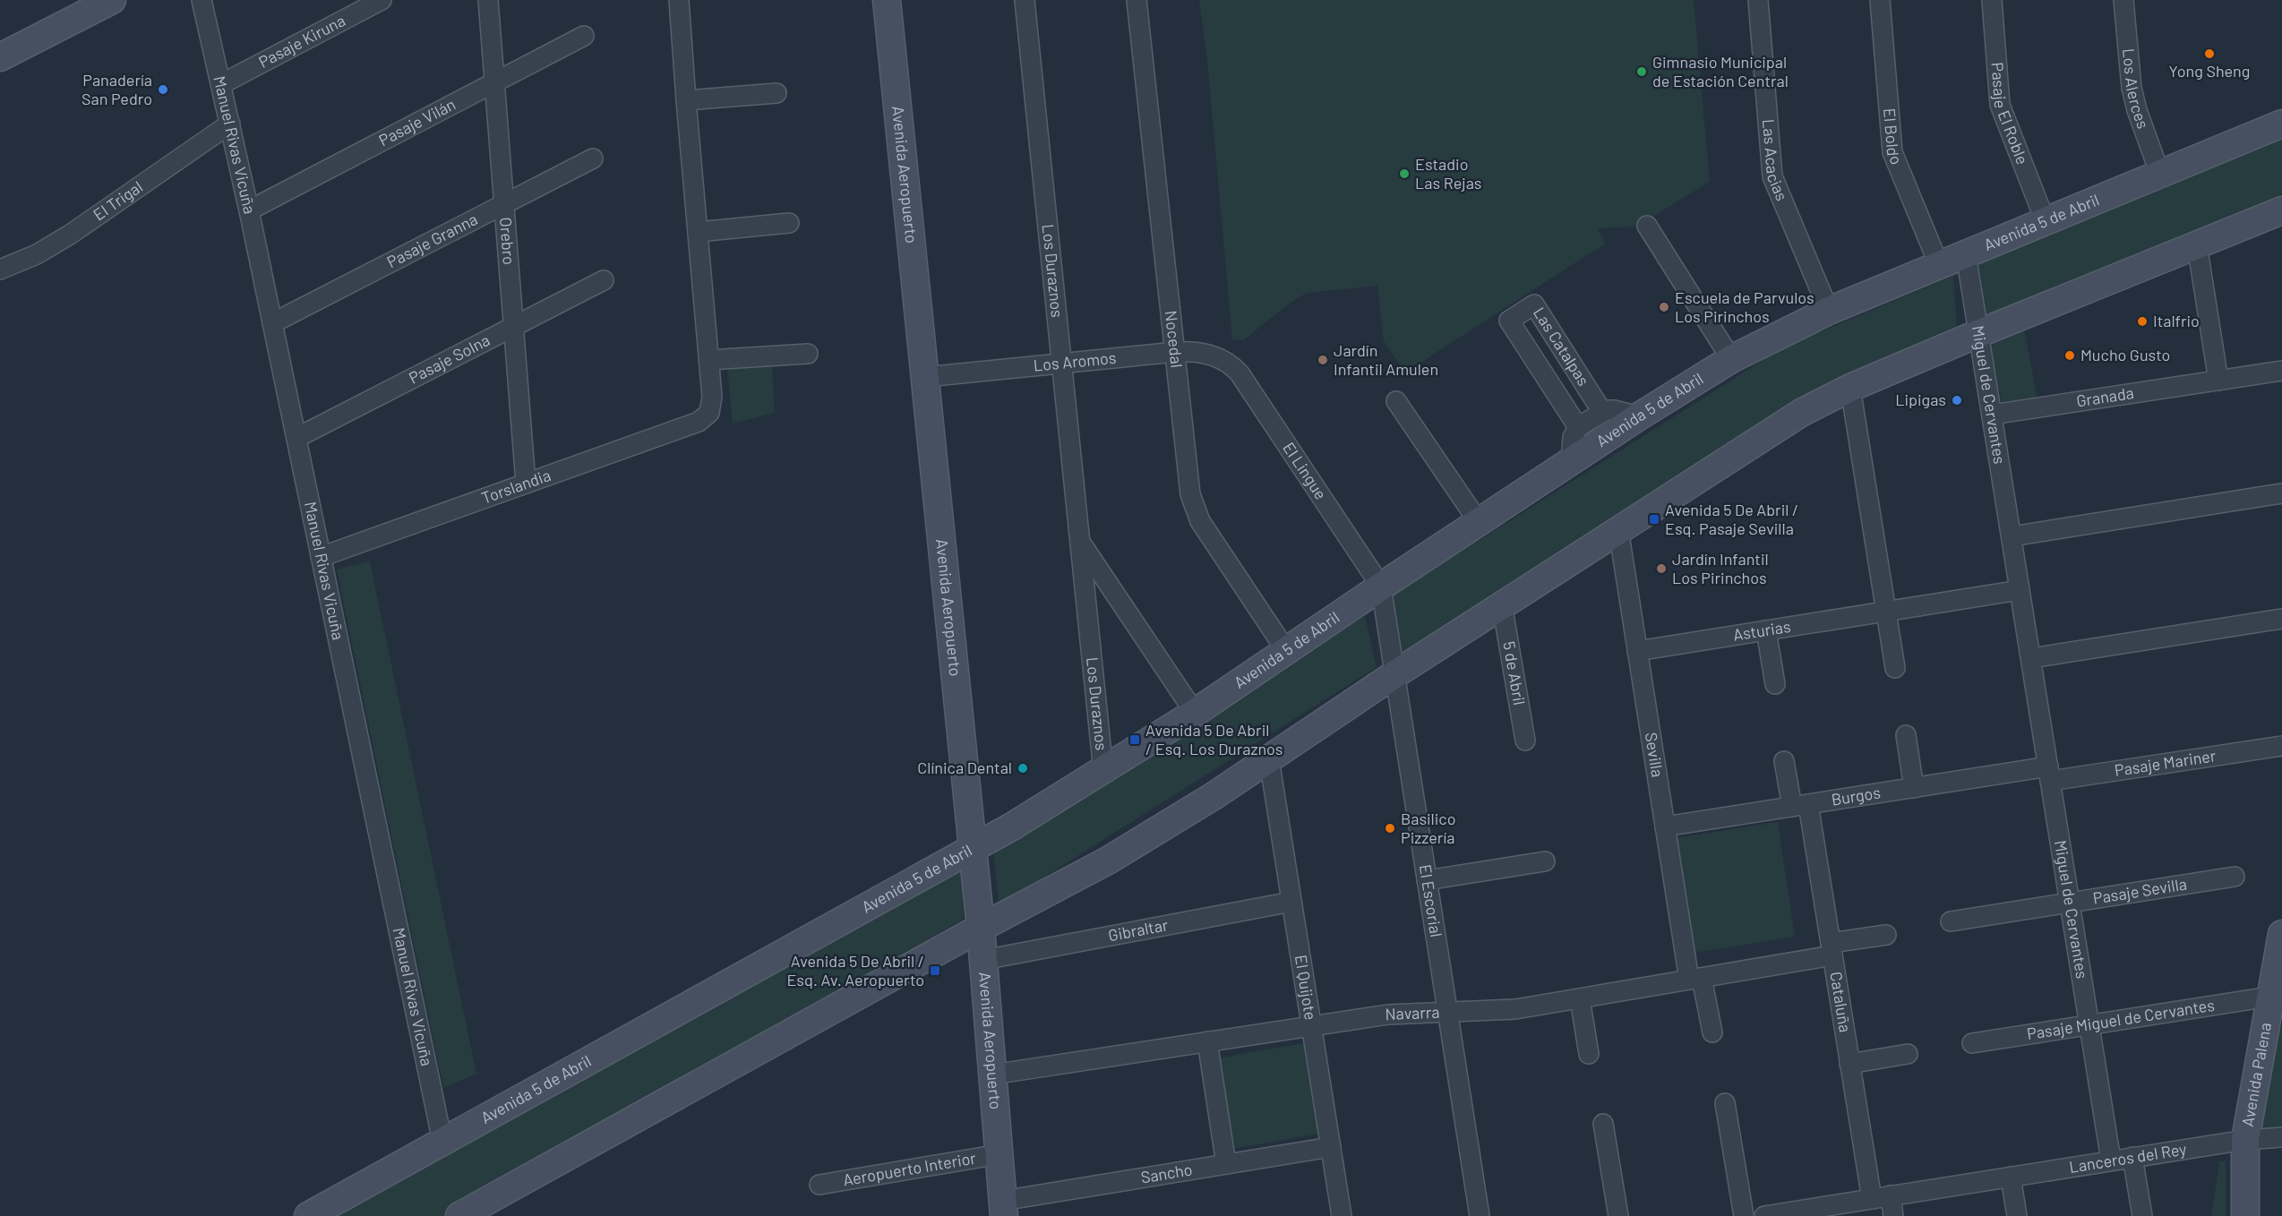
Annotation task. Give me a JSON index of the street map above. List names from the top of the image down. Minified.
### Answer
{"streets":{"main road":["Avenida Aeropuerto","Avenida 5 de Abril","Avenida Palena"],"street":["Pasaje Kiruna","Los Alerces","Pasaje El Roble","Pasaje Vilán","El Boldo","Manuel Rivas Vicuña","Las Acacias","El Trigal","Pasaje Granna","Orebro","Los Duraznos","Nocedal","Las Catalpas","Pasaje Solna","Los Aromos","Miguel de Cervantes","Granada","El Lingue","Torslandia","Asturias","5 de Abril","Sevilla","Pasaje Mariner","Burgos","Pasaje Sevilla","El Escorial","Gibraltar","El Quijote","Cataluña","Navarra","Pasaje Miguel de Cervantes","Lanceros del Rey","Aeropuerto Interior","Sancho"]},"crossings":[["Pasaje Kiruna","Manuel Rivas Vicuña"],["Los Alerces","Avenida 5 de Abril"],["Pasaje El Roble","Avenida 5 de Abril"],["Pasaje Vilán","Manuel Rivas Vicuña"],["Pasaje Vilán","Orebro"],["El Boldo","Avenida 5 de Abril"],["Manuel Rivas Vicuña","El Trigal"],["Manuel Rivas Vicuña","Avenida 5 de Abril"],["Manuel Rivas Vicuña","Pasaje Granna"],["Manuel Rivas Vicuña","Pasaje Solna"],["Manuel Rivas Vicuña","Torslandia"],["Las Acacias","Avenida 5 de Abril"],["Avenida Aeropuerto","Avenida 5 de Abril"],["Avenida Aeropuerto","Los Aromos"],["Avenida Aeropuerto","Gibraltar"],["Avenida Aeropuerto","Navarra"],["Avenida Aeropuerto","Aeropuerto Interior"],["Avenida Aeropuerto","Sancho"],["Avenida 5 de Abril","Los Duraznos"],["Avenida 5 de Abril","Nocedal"],["Avenida 5 de Abril","Miguel de Cervantes"],["Avenida 5 de Abril","El Lingue"],["Avenida 5 de Abril","El Escorial"],["Pasaje Granna","Orebro"],["Orebro","Pasaje Solna"],["Orebro","Torslandia"],["Los Duraznos","Los Aromos"],["Nocedal","Los Aromos"],["Los Aromos","El Lingue"],["Miguel de Cervantes","Granada"],["Miguel de Cervantes","Asturias"],["Miguel de Cervantes","Pasaje Mariner"],["Miguel de Cervantes","Burgos"],["Miguel de Cervantes","Pasaje Sevilla"],["Miguel de Cervantes","Pasaje Miguel de Cervantes"],["Miguel de Cervantes","Lanceros del Rey"],["El Lingue","El Escorial"],["Asturias","Sevilla"],["Sevilla","Burgos"],["Sevilla","Navarra"],["Pasaje Mariner","Burgos"],["Burgos","Cataluña"],["El Escorial","Navarra"],["Gibraltar","El Quijote"],["El Quijote","Navarra"],["El Quijote","Sancho"],["Cataluña","Navarra"],["Cataluña","Lanceros del Rey"],["Pasaje Miguel de Cervantes","Avenida Palena"],["Avenida Palena","Lanceros del Rey"]],"places":{"other":["Yong Sheng","Gimnasio Municipal de Estación Central","Panadería San Pedro","Estadio Las Rejas","Escuela de Parvulos Los Pirinchos","Italfrio","Mucho Gusto","Jardín Infantil Amulen","Lipigas","Jardín Infantil Los Pirinchos","Clínica Dental","Basilico Pizzería"],"transit":["Avenida 5 De Abril / Esq. Pasaje Sevilla","Avenida 5 De Abril / Esq. Los Duraznos","Avenida 5 De Abril / Esq. Av. Aeropuerto"]}}
